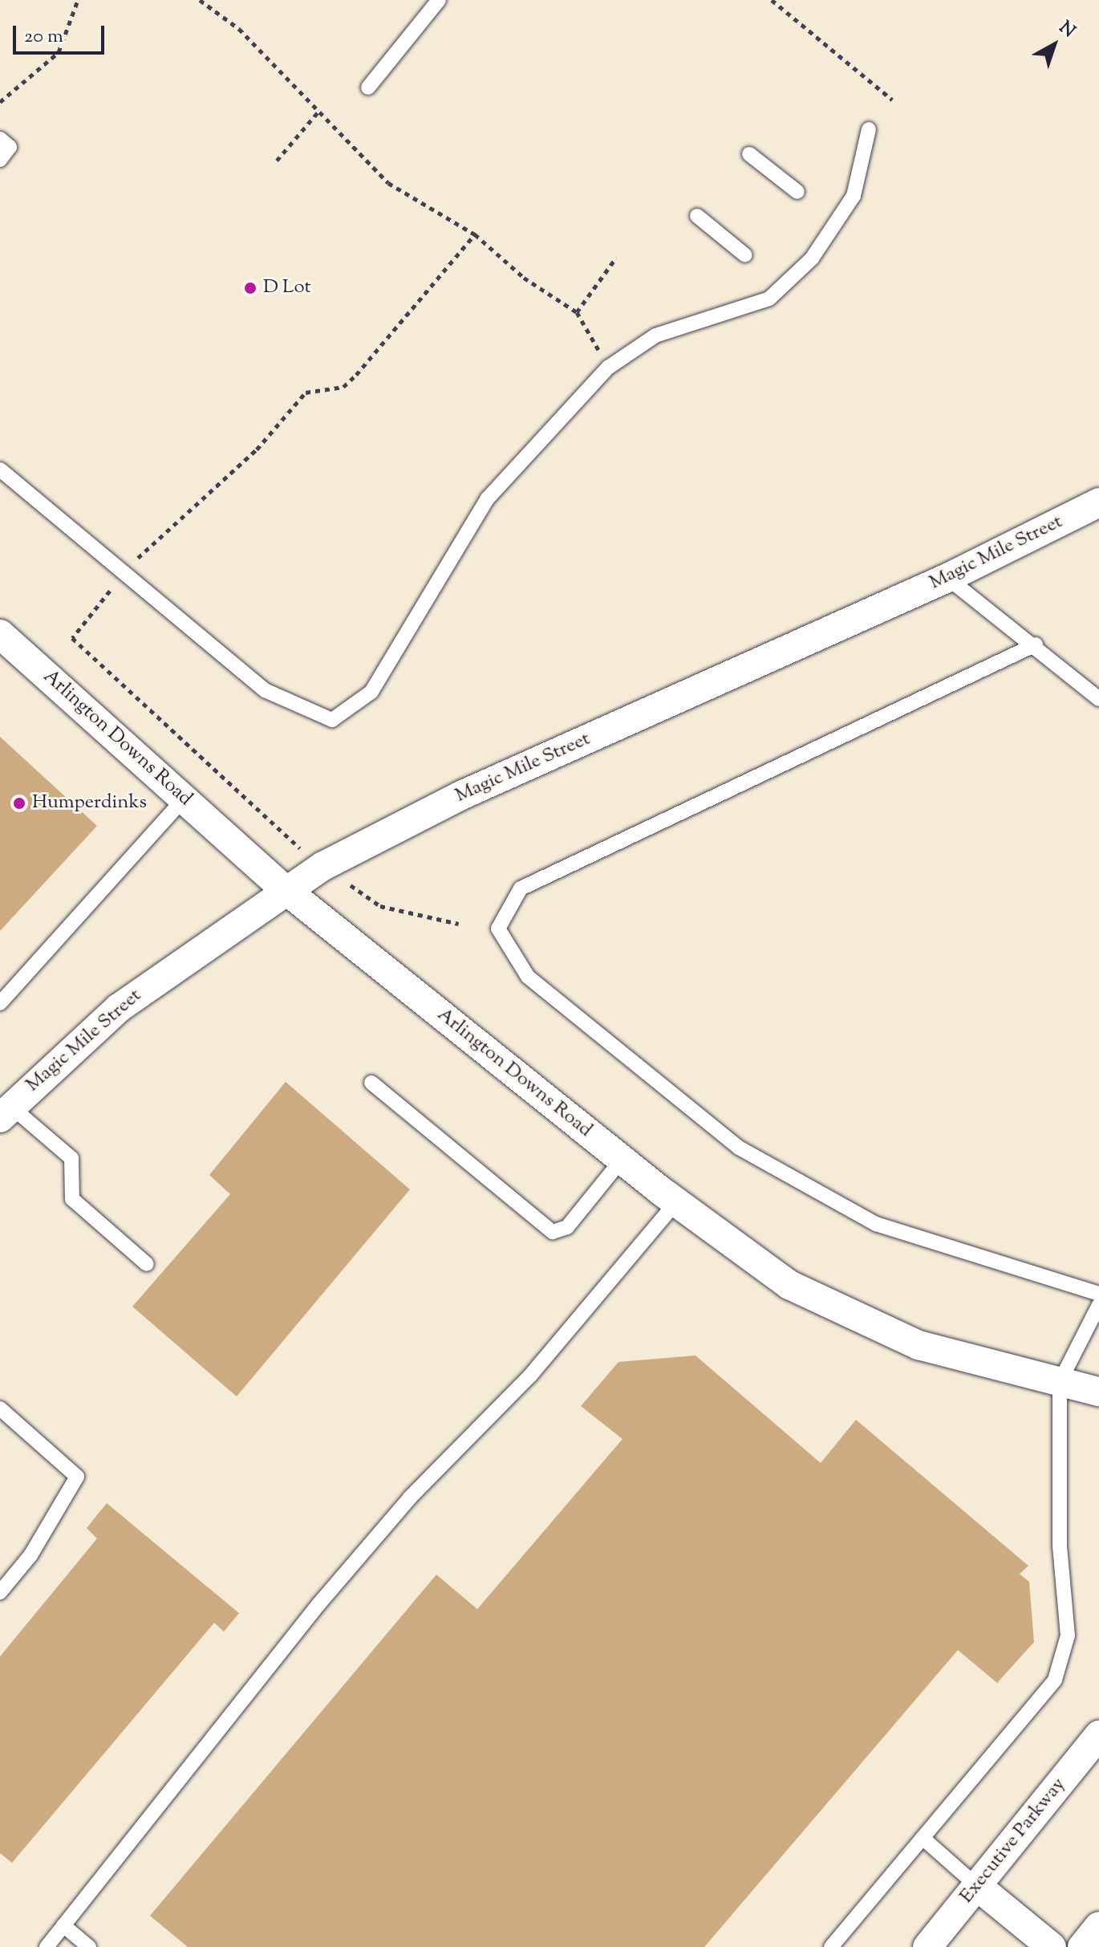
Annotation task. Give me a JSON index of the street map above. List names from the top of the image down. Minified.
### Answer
{"streets":{"street":["Magic Mile Street","Arlington Downs Road","Executive Parkway"]},"crossings":[["Magic Mile Street","Arlington Downs Road"]],"places":["D Lot","Humperdinks"],"scale_bar":"20 m","north":"top right"}
